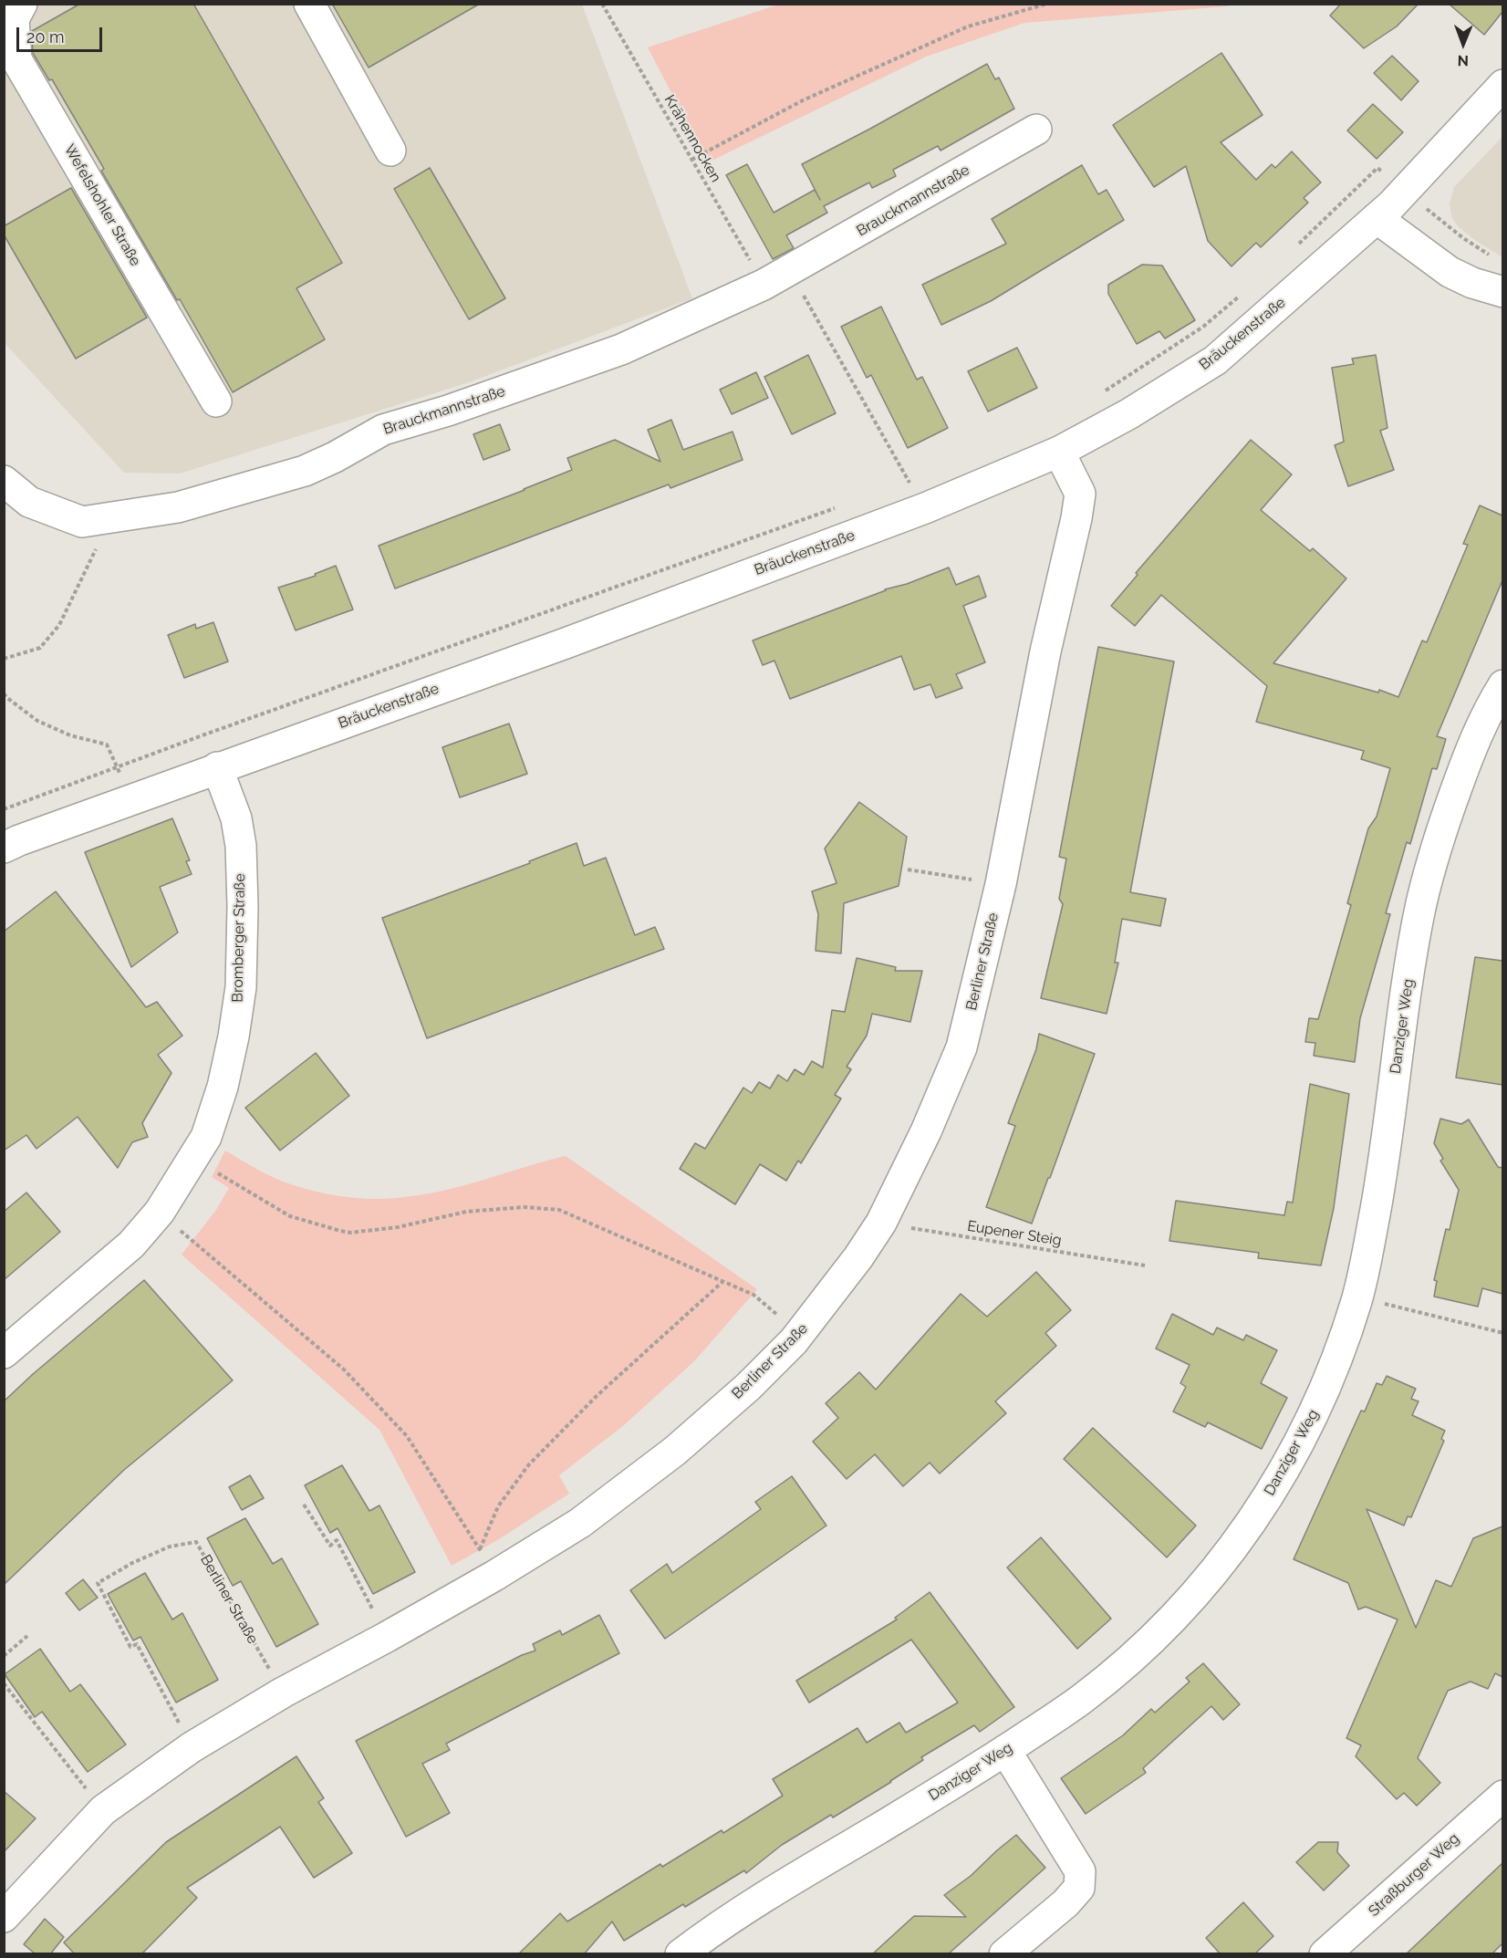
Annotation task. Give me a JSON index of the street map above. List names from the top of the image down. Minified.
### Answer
{"streets":{"street":["Brauckmannstraße","Wefelshohler Straße","Bräuckenstraße","Bromberger Straße","Berliner Straße","Danziger Weg","Straßburger Weg"],"path":["Krähennocken","Eupener Steig"]},"crossings":[["Krähennocken","Brauckmannstraße"],["Bräuckenstraße","Bromberger Straße"],["Bräuckenstraße","Berliner Straße"],["Berliner Straße","Eupener Steig"]],"scale_bar":"20 m","north":"bottom"}
